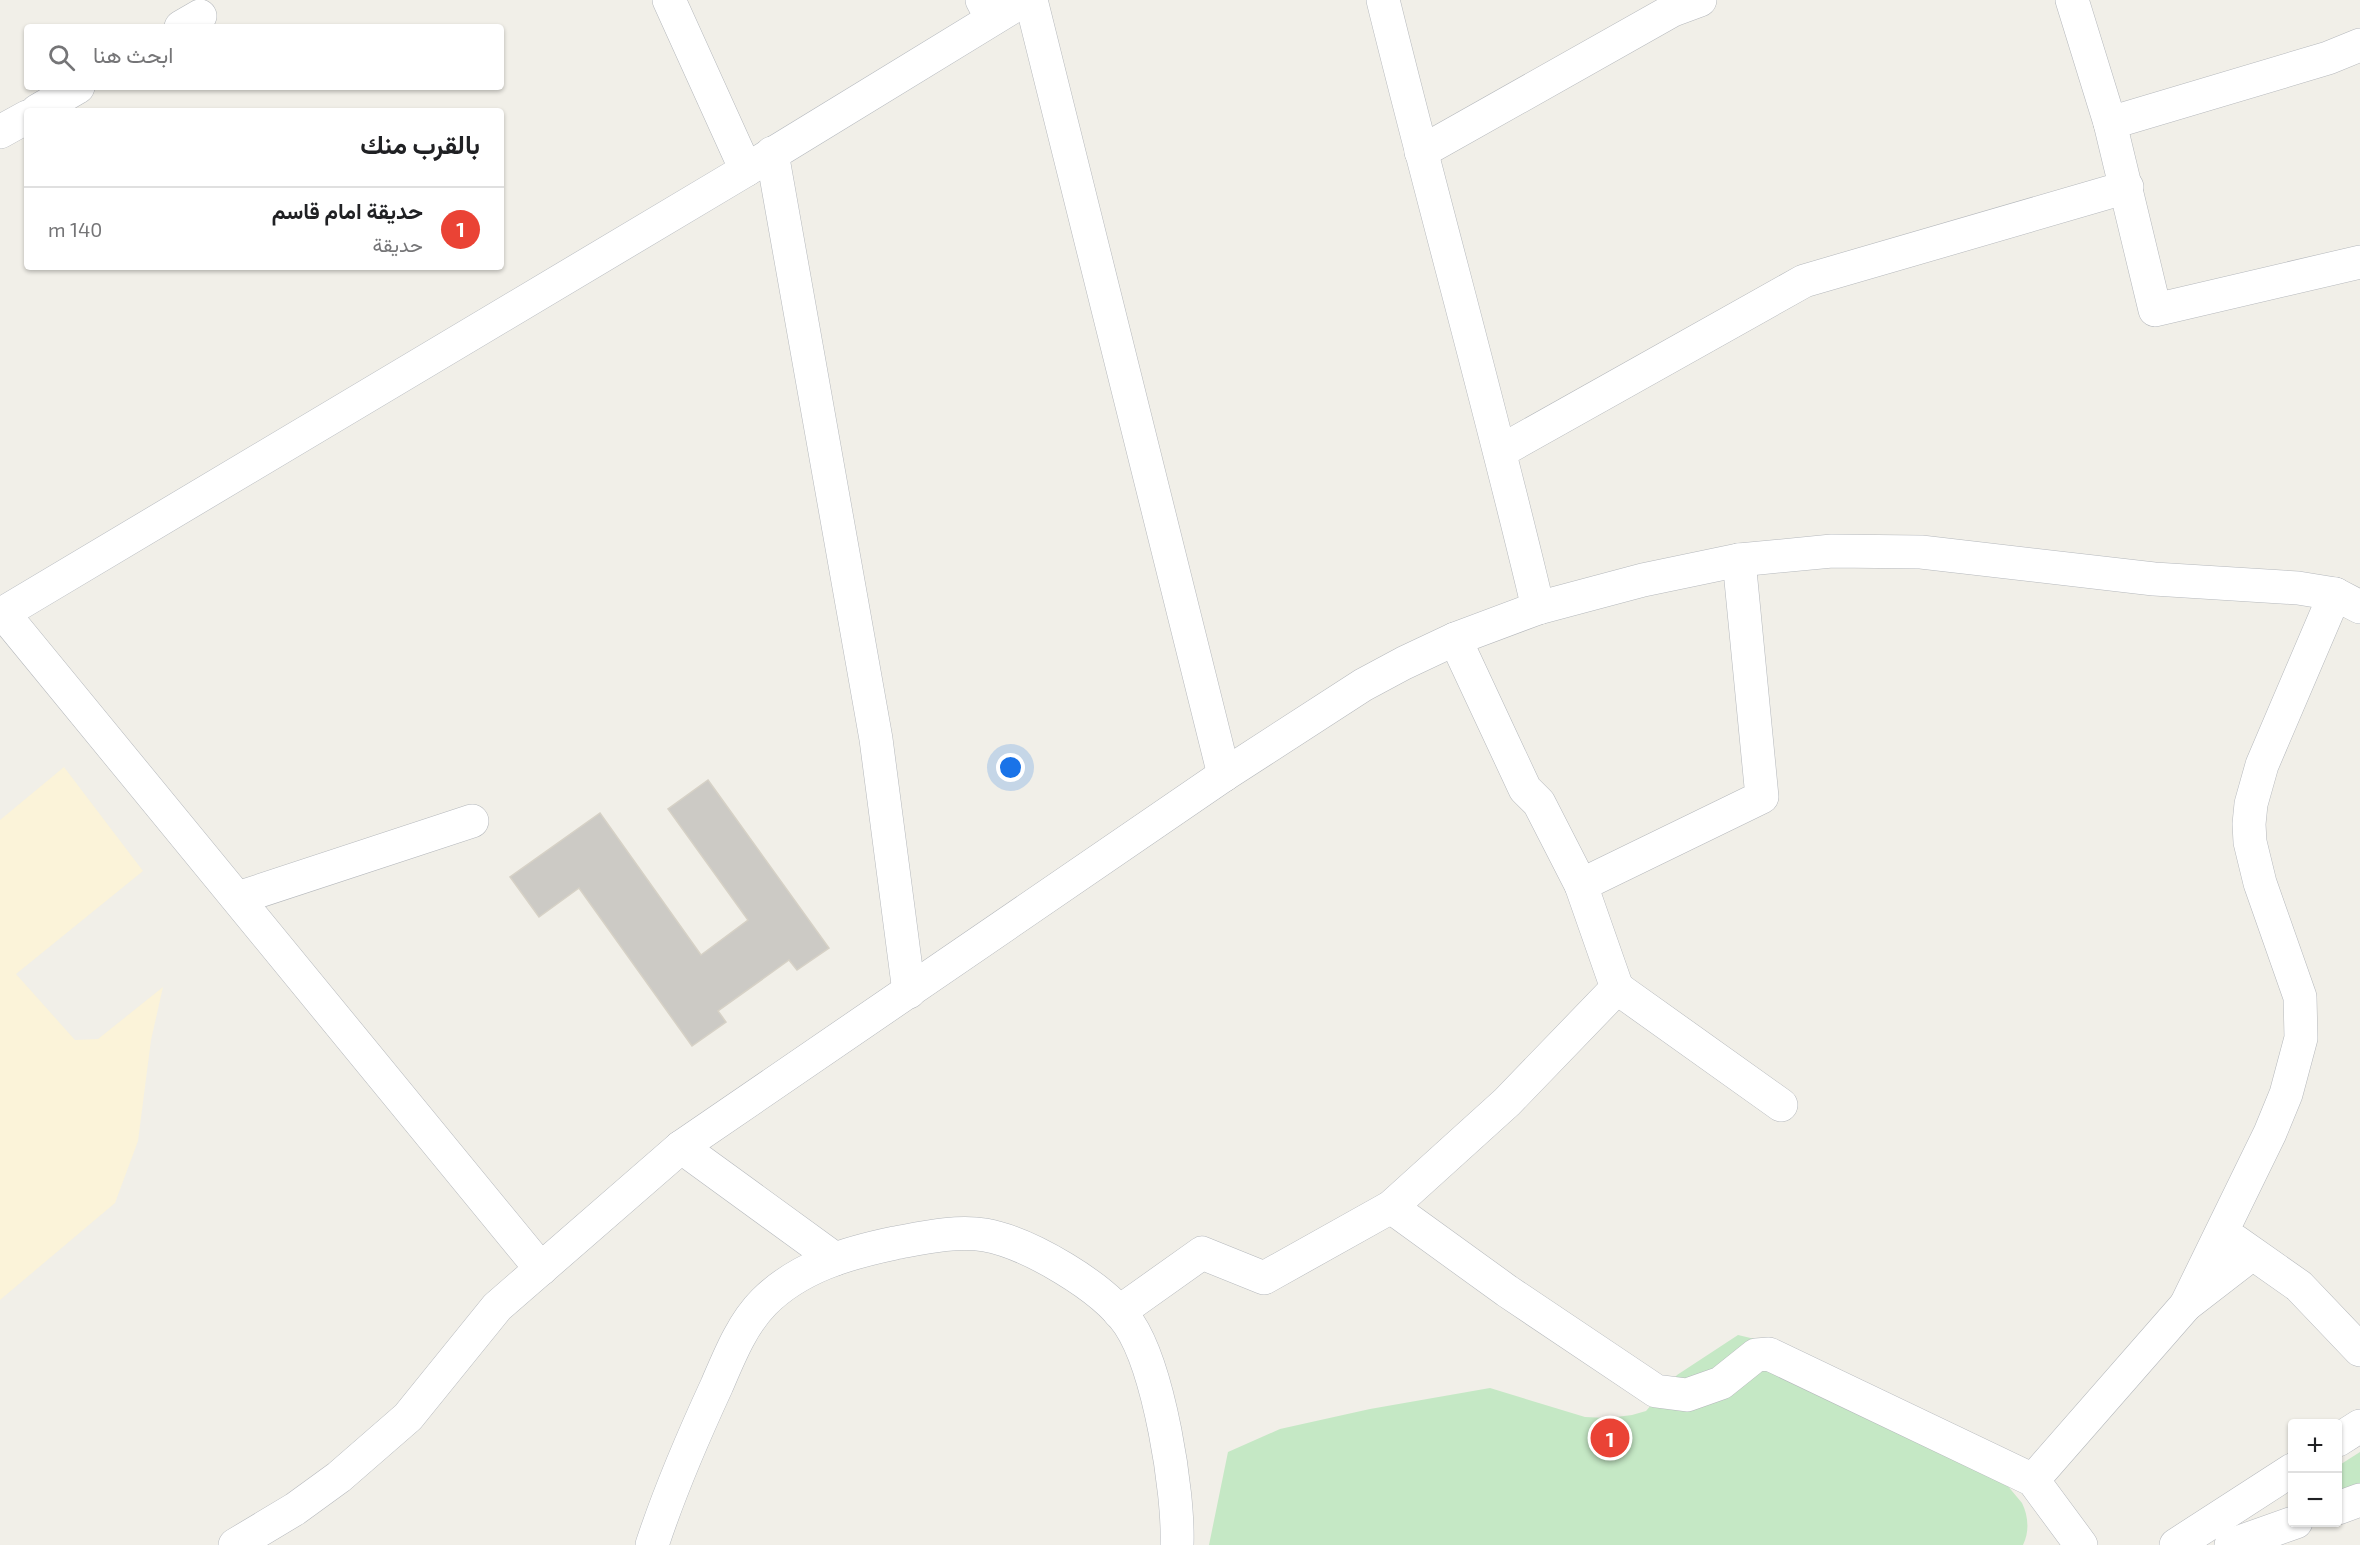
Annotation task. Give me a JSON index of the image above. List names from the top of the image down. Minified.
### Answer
{"page":{"search":"ابحث هنا","heading":"بالقرب منك","list":[{"mark":"1","name":"حديقة امام قاسم","note":"حديقة","value":"140 m"}],"pins":"1","map_buttons":["+","−"]}}
